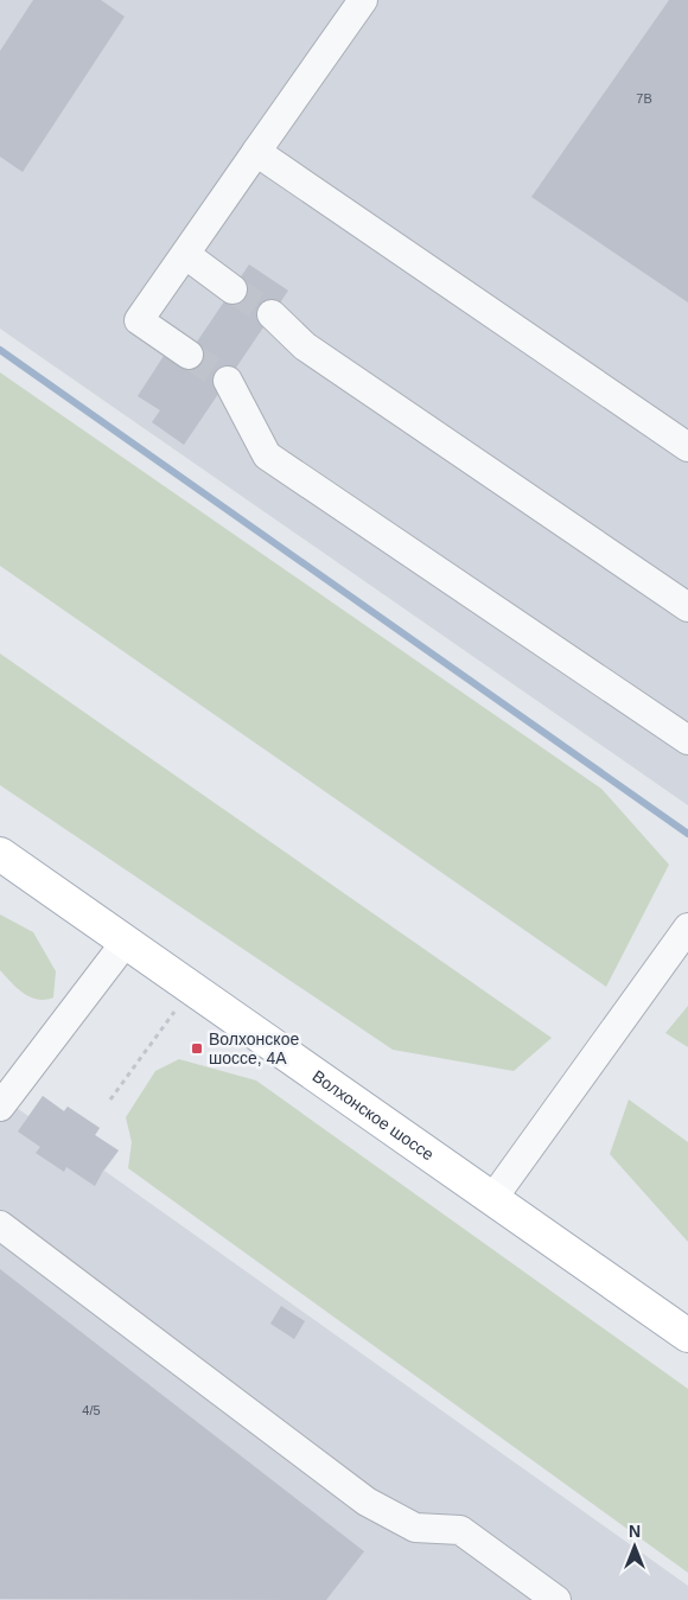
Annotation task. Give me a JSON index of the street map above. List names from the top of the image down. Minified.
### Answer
{"streets":{"main road":["Волхонское шоссе"]},"places":{"transit":["Волхонское шоссе, 4А"]},"house_numbers":["7В","4/5"],"north":"top"}
